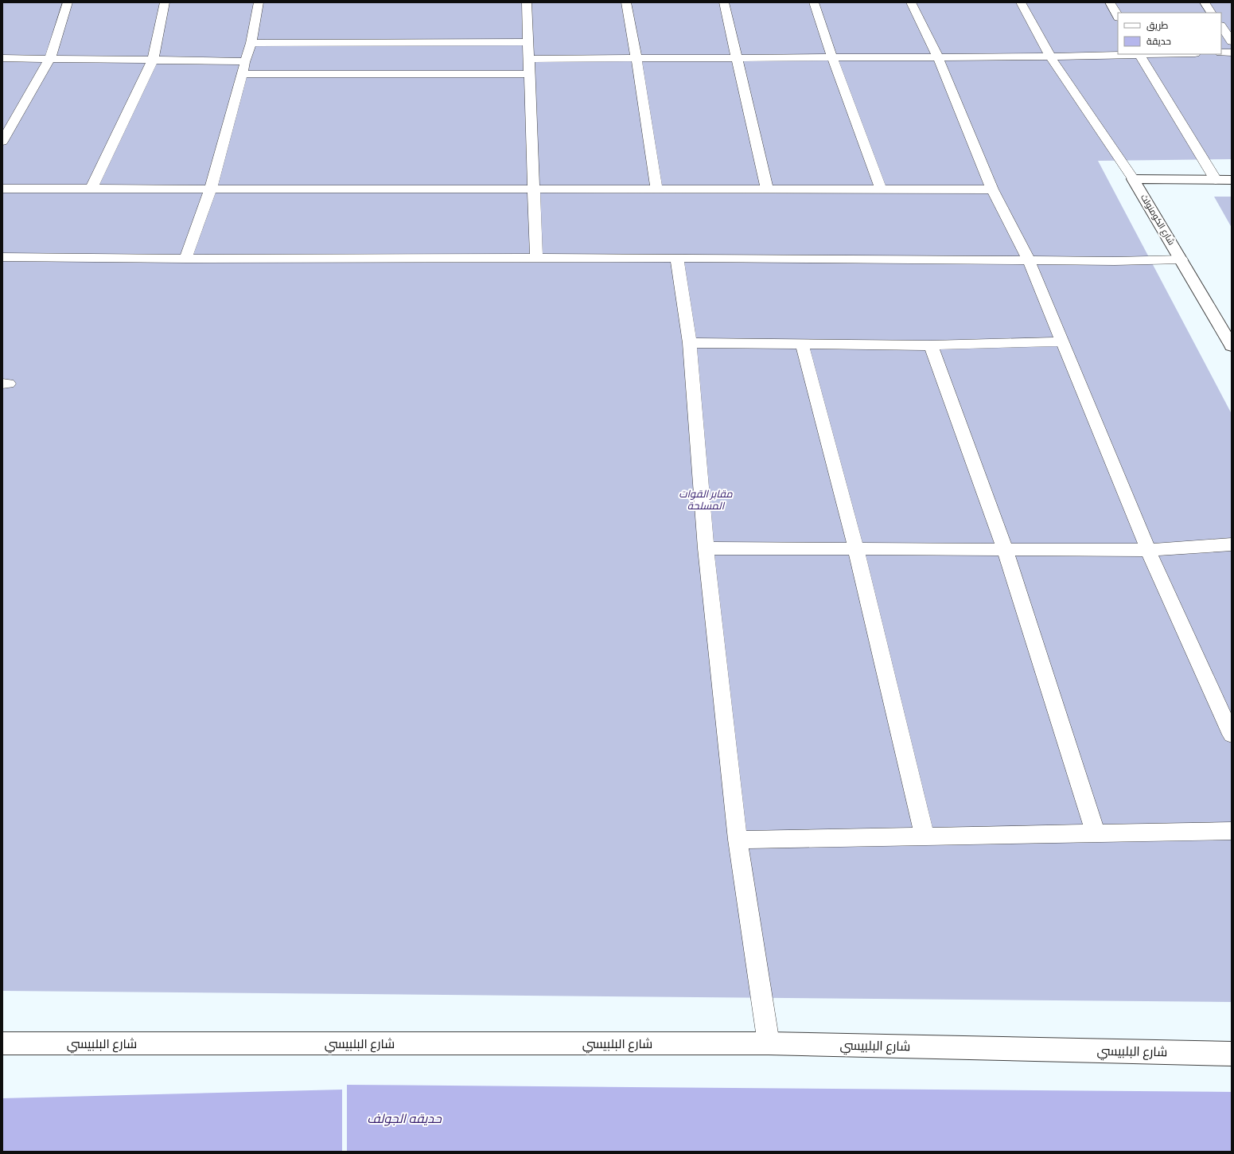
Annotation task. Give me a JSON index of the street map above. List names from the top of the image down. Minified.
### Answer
{"streets":{"street":["شارع الكومنولث","شارع البلبيسي"]},"parks":["مقابر القوات المسلحة","حديقه الجولف"],"legend":["طريق","حديقة"]}
